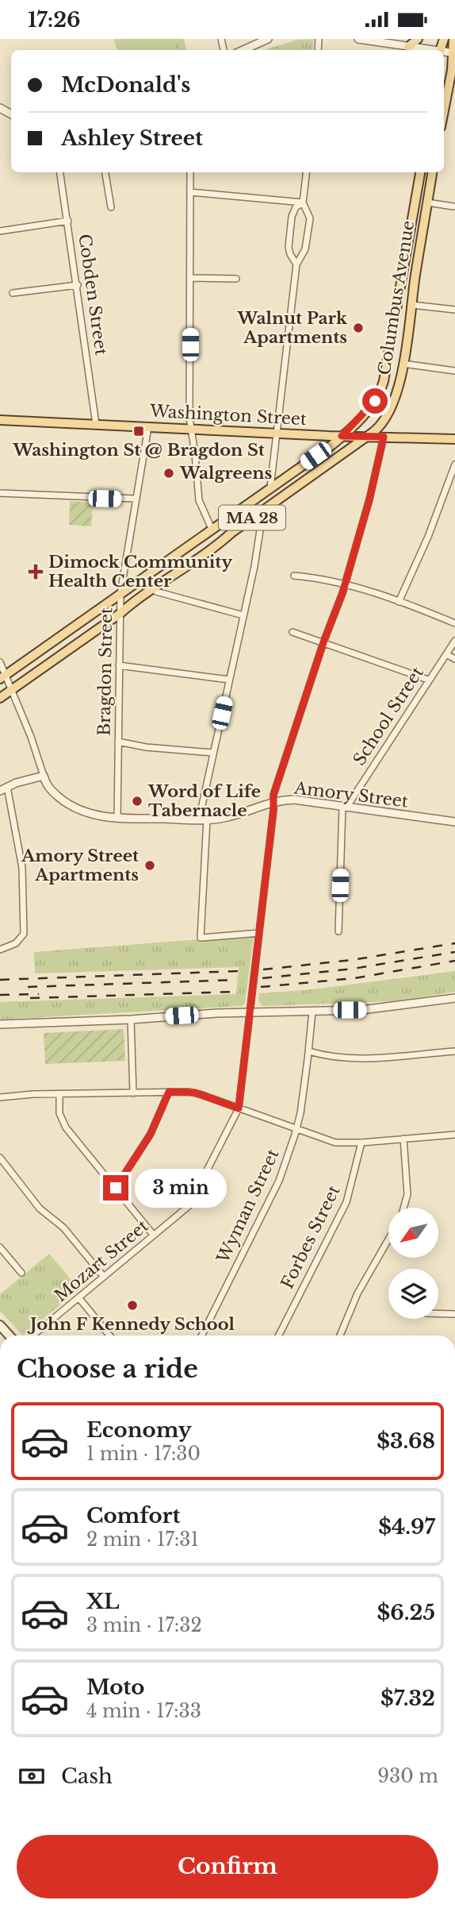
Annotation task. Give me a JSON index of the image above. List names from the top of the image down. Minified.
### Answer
{"streets":{"main road":["Columbus Avenue","Washington Street","MA 28"],"street":["Cobden Street","Bragdon Street","School Street","Amory Street","Wyman Street","Forbes Street","Mozart Street"]},"crossings":[["Cobden Street","Washington Street"],["Columbus Avenue","Washington Street"],["Columbus Avenue","Bragdon Street"],["Washington Street","Bragdon Street"],["Washington Street","Mozart Street"],["Bragdon Street","Amory Street"],["School Street","Amory Street"],["Amory Street","Mozart Street"]],"places":{"other":["Walnut Park Apartments","Walgreens","Word of Life Tabernacle","Amory Street Apartments","John F Kennedy School"],"transit":["Washington St @ Bragdon St"],"health":["Dimock Community Health Center"]},"north":"bottom left","page":{"status":"17:26","banner":["McDonald's","Ashley Street"],"bubble":"3 min","heading":"Choose a ride","list":[{"name":"Economy","note":"1 min · 17:30","value":"$3.68"},{"name":"Comfort","note":"2 min · 17:31","value":"$4.97"},{"name":"XL","note":"3 min · 17:32","value":"$6.25"},{"name":"Moto","note":"4 min · 17:33","value":"$7.32"}],"pay":["Cash","930 m"],"buttons":"Confirm"}}
